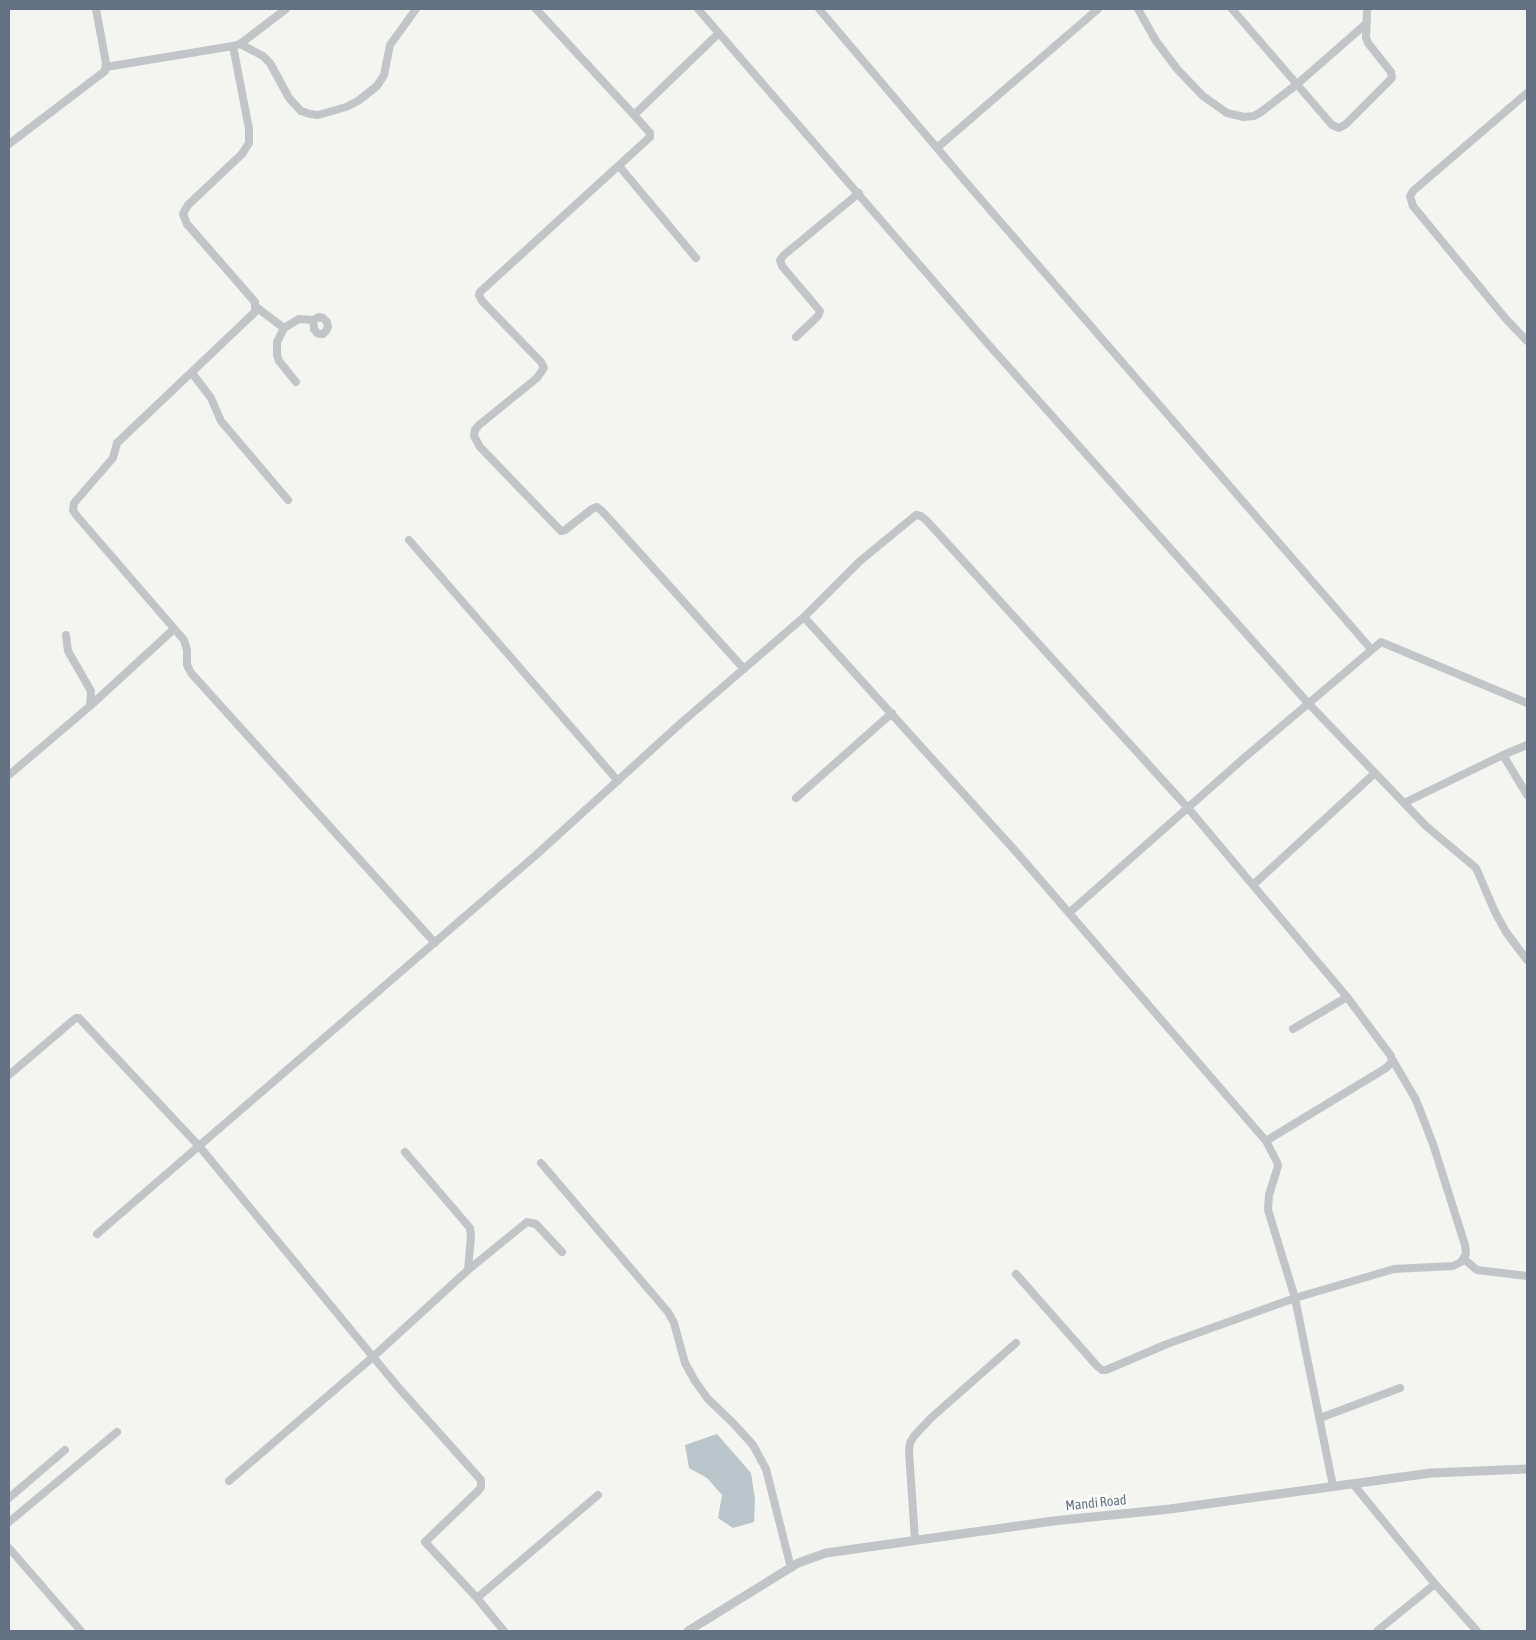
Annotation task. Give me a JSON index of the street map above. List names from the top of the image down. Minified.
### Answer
{"streets":{"street":["Mandi Road"]}}
